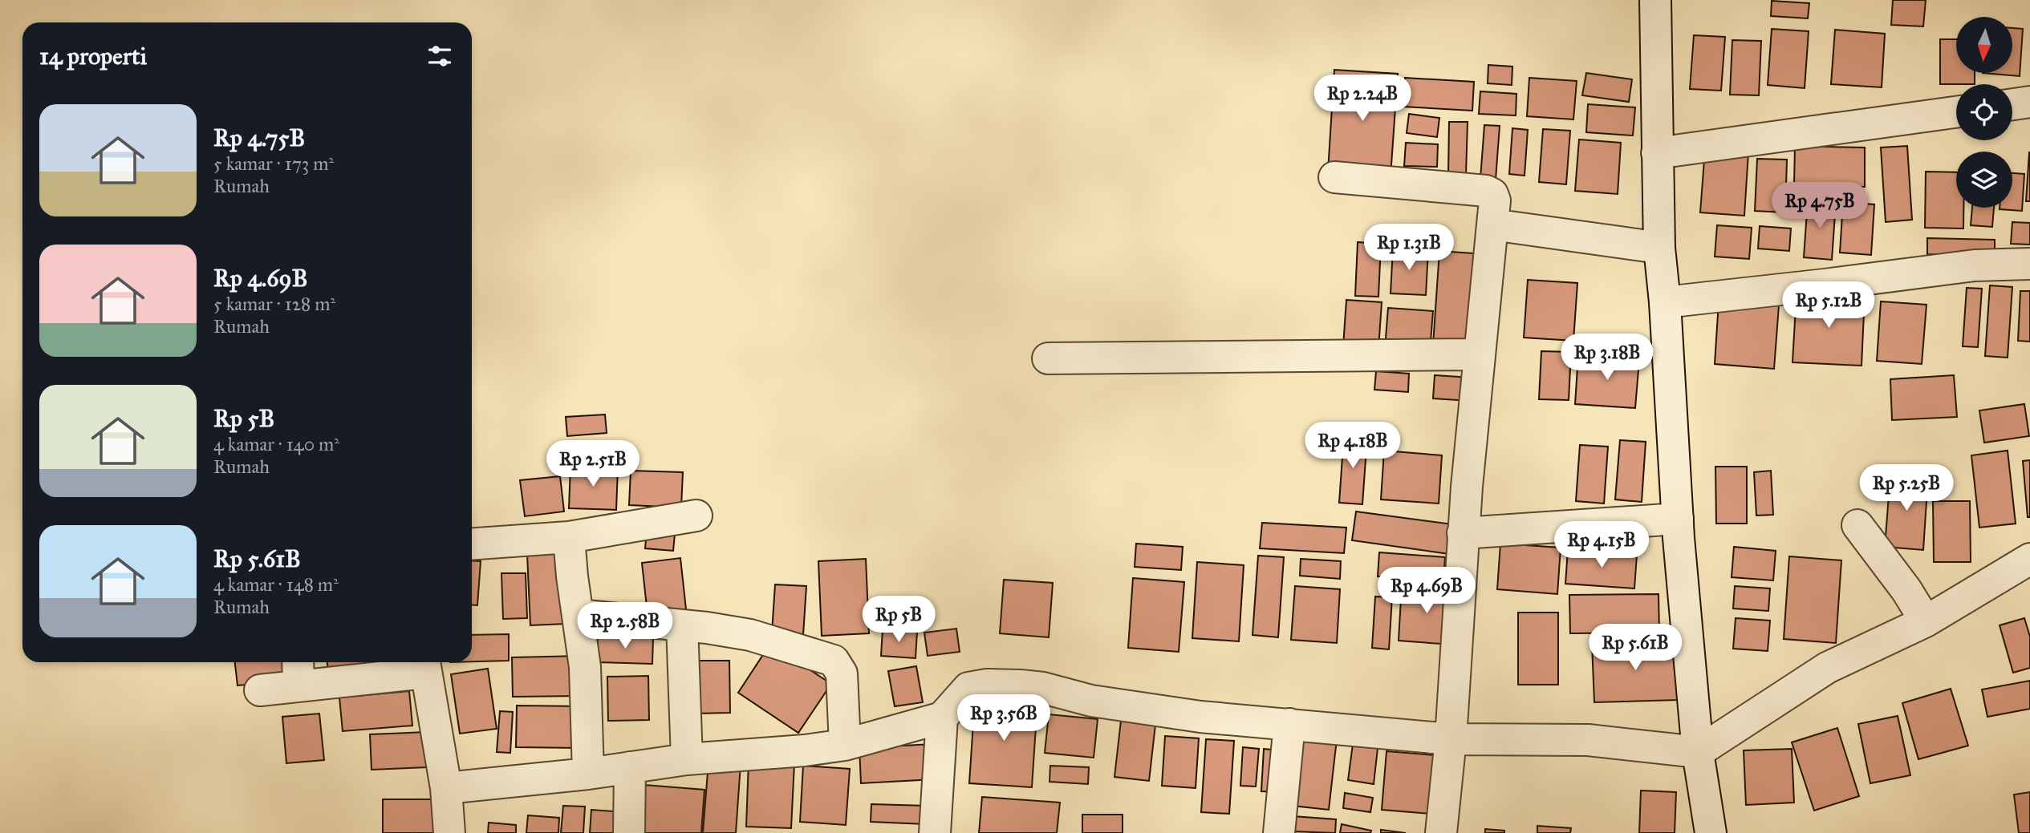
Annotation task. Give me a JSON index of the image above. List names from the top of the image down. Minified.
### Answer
{"north":"bottom","page":{"heading":"14 properti","price":["Rp 2.24B","Rp 4.75B","Rp 1.31B","Rp 5.12B","Rp 3.18B","Rp 4.18B","Rp 2.51B","Rp 5.25B","Rp 4.15B","Rp 4.69B","Rp 5B","Rp 2.58B","Rp 5.61B","Rp 3.56B"],"list":[{"name":"Rp 4.75B","note":"5 kamar · 173 m² · Rumah"},{"name":"Rp 4.69B","note":"5 kamar · 128 m² · Rumah"},{"name":"Rp 5B","note":"4 kamar · 140 m² · Rumah"},{"name":"Rp 5.61B","note":"4 kamar · 148 m² · Rumah"}]}}
